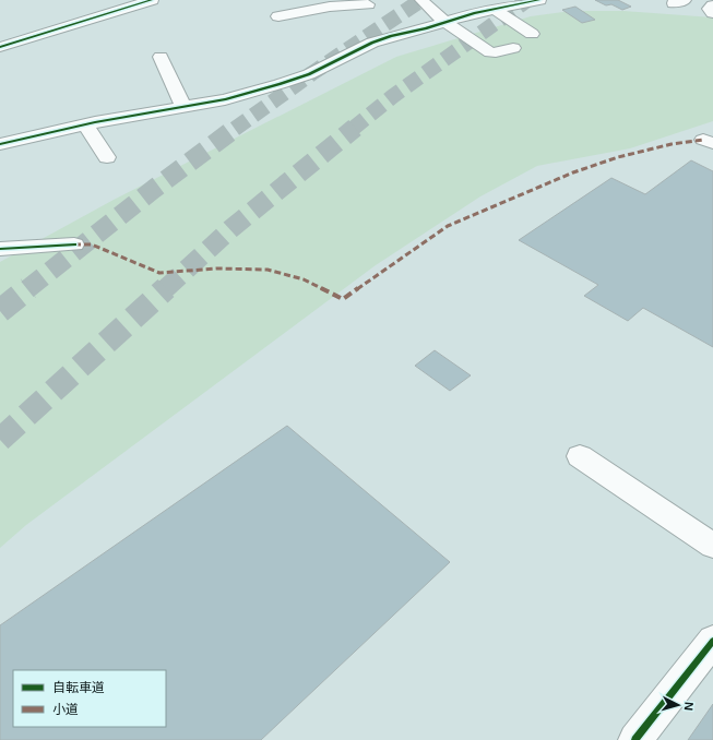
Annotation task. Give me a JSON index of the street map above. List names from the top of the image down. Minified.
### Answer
{"legend":["自転車道","小道"],"north":"right"}
